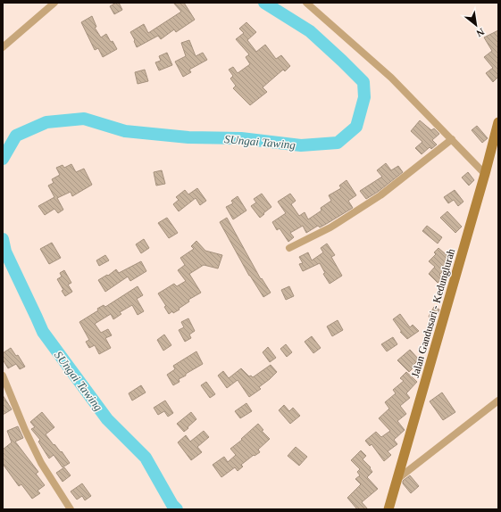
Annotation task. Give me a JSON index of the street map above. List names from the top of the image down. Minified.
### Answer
{"streets":{"street":["Jalan Gandusari - Kedunglurah"]},"water":["SUngai Tawing"],"north":"bottom right"}
